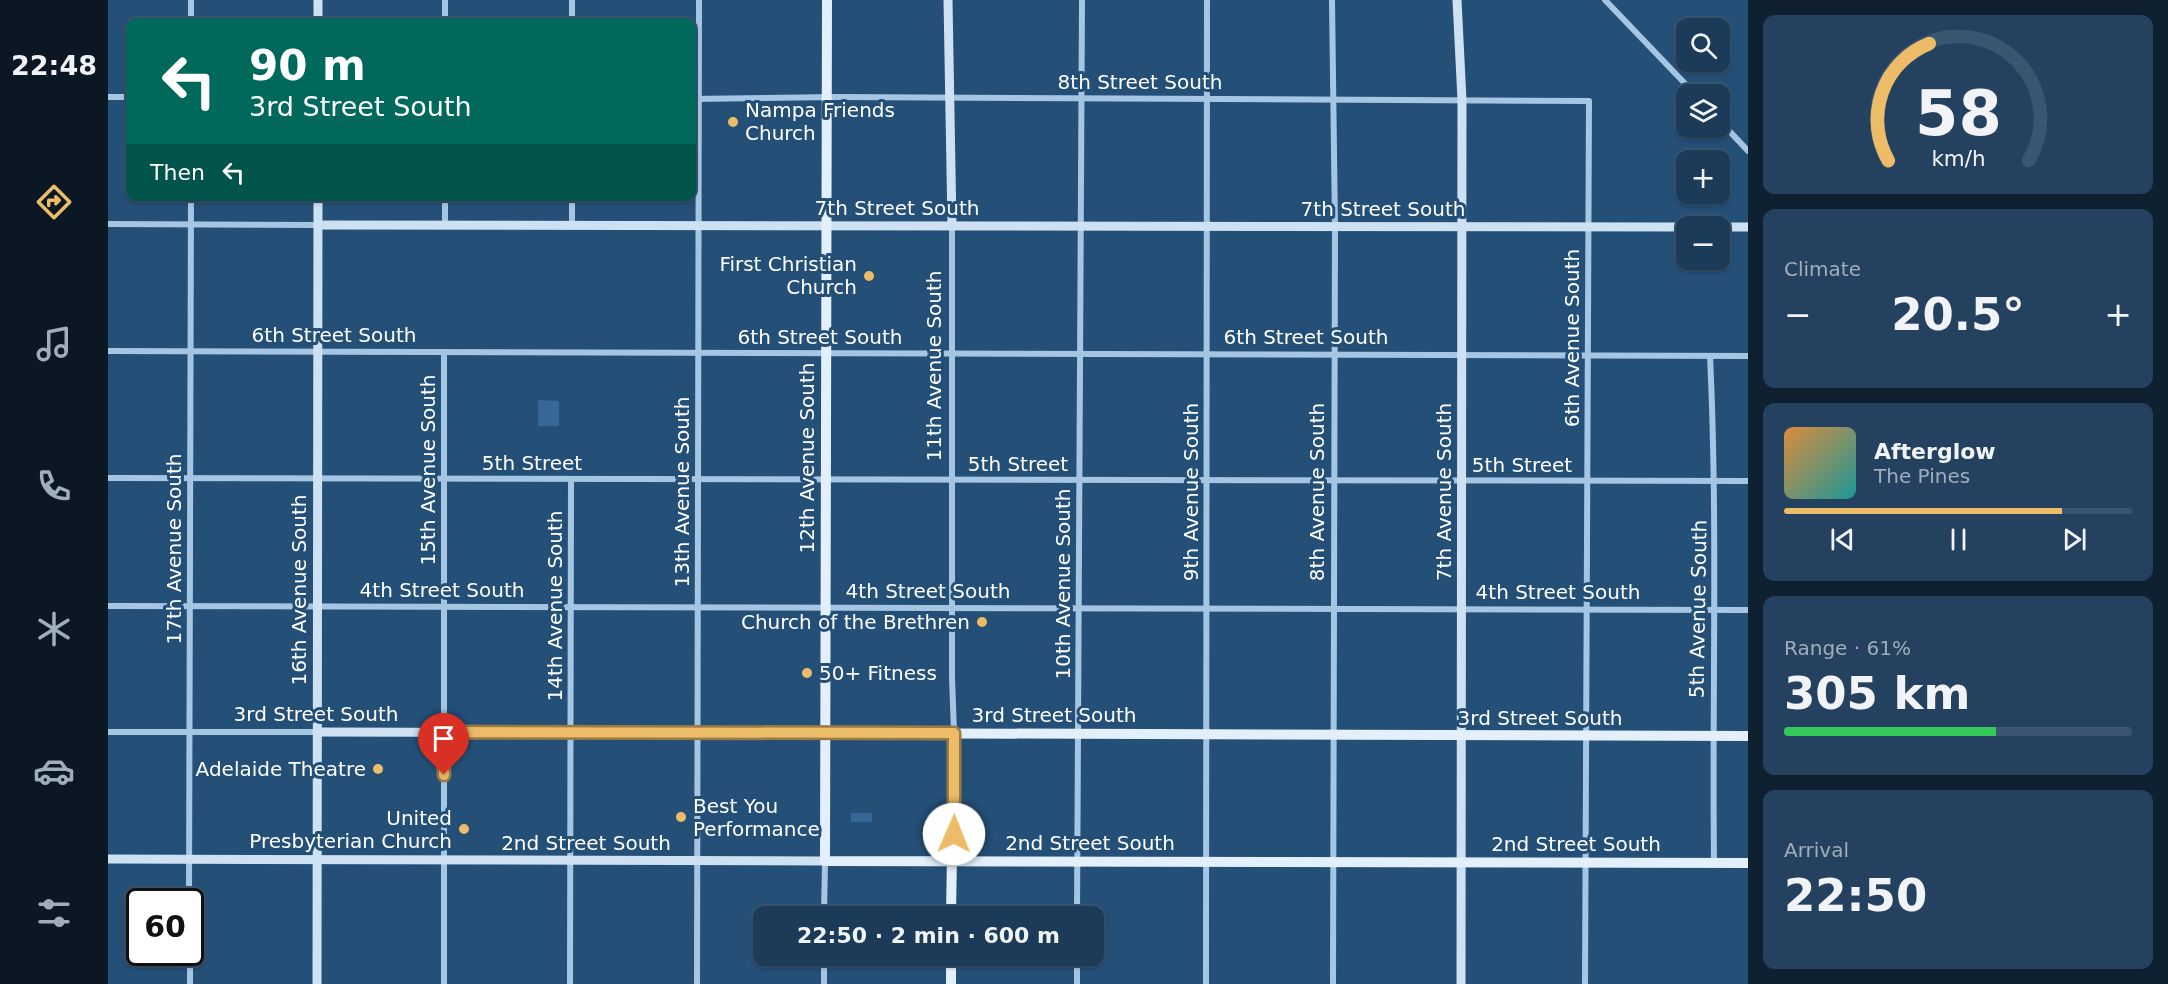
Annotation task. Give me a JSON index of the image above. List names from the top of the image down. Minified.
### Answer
{"streets":{"main road":["12th Avenue South","3rd Street South","2nd Street South"],"street":["8th Street South","7th Street South","6th Street South","6th Avenue South","11th Avenue South","5th Street","15th Avenue South","13th Avenue South","9th Avenue South","8th Avenue South","7th Avenue South","17th Avenue South","10th Avenue South","16th Avenue South","4th Street South","14th Avenue South","5th Avenue South"]},"crossings":[["8th Street South","6th Avenue South"],["8th Street South","11th Avenue South"],["8th Street South","12th Avenue South"],["8th Street South","9th Avenue South"],["8th Street South","8th Avenue South"],["8th Street South","7th Avenue South"],["8th Street South","10th Avenue South"],["7th Street South","6th Avenue South"],["7th Street South","11th Avenue South"],["7th Street South","12th Avenue South"],["7th Street South","13th Avenue South"],["7th Street South","9th Avenue South"],["7th Street South","8th Avenue South"],["7th Street South","7th Avenue South"],["7th Street South","17th Avenue South"],["7th Street South","10th Avenue South"],["7th Street South","16th Avenue South"],["6th Street South","6th Avenue South"],["6th Street South","11th Avenue South"],["6th Street South","12th Avenue South"],["6th Street South","15th Avenue South"],["6th Street South","13th Avenue South"],["6th Street South","9th Avenue South"],["6th Street South","8th Avenue South"],["6th Street South","7th Avenue South"],["6th Street South","17th Avenue South"],["6th Street South","10th Avenue South"],["6th Street South","16th Avenue South"],["6th Street South","5th Avenue South"],["6th Avenue South","5th Street"],["6th Avenue South","4th Street South"],["6th Avenue South","3rd Street South"],["6th Avenue South","2nd Street South"],["11th Avenue South","5th Street"],["11th Avenue South","4th Street South"],["11th Avenue South","3rd Street South"],["12th Avenue South","5th Street"],["12th Avenue South","4th Street South"],["12th Avenue South","3rd Street South"],["12th Avenue South","2nd Street South"],["5th Street","15th Avenue South"],["5th Street","13th Avenue South"],["5th Street","9th Avenue South"],["5th Street","8th Avenue South"],["5th Street","7th Avenue South"],["5th Street","17th Avenue South"],["5th Street","10th Avenue South"],["5th Street","16th Avenue South"],["5th Street","14th Avenue South"],["5th Street","5th Avenue South"],["15th Avenue South","4th Street South"],["15th Avenue South","3rd Street South"],["15th Avenue South","2nd Street South"],["13th Avenue South","4th Street South"],["13th Avenue South","3rd Street South"],["13th Avenue South","2nd Street South"],["9th Avenue South","4th Street South"],["9th Avenue South","3rd Street South"],["9th Avenue South","2nd Street South"],["8th Avenue South","4th Street South"],["8th Avenue South","3rd Street South"],["8th Avenue South","2nd Street South"],["7th Avenue South","4th Street South"],["7th Avenue South","3rd Street South"],["7th Avenue South","2nd Street South"],["17th Avenue South","4th Street South"],["17th Avenue South","3rd Street South"],["17th Avenue South","2nd Street South"],["10th Avenue South","4th Street South"],["10th Avenue South","3rd Street South"],["10th Avenue South","2nd Street South"],["16th Avenue South","4th Street South"],["16th Avenue South","3rd Street South"],["16th Avenue South","2nd Street South"],["4th Street South","14th Avenue South"],["4th Street South","5th Avenue South"],["14th Avenue South","3rd Street South"],["14th Avenue South","2nd Street South"],["5th Avenue South","3rd Street South"],["5th Avenue South","2nd Street South"]],"places":["Nampa Friends Church","First Christian Church","Church of the Brethren","50+ Fitness","Adelaide Theatre","Best You Performance","United Presbyterian Church"],"page":{"tabs":"22:48","map_buttons":["+","−"],"turn":["90 m","3rd Street South"],"then":"Then","tile":["Climate",["Range · 61%","305 km"],["Arrival","22:50"]],"heat":["−","20.5°","+"],"song":["Afterglow","The Pines"],"limit":"60","trip":"22:50 · 2 min · 600 m","gauge":["58","km/h"]}}
